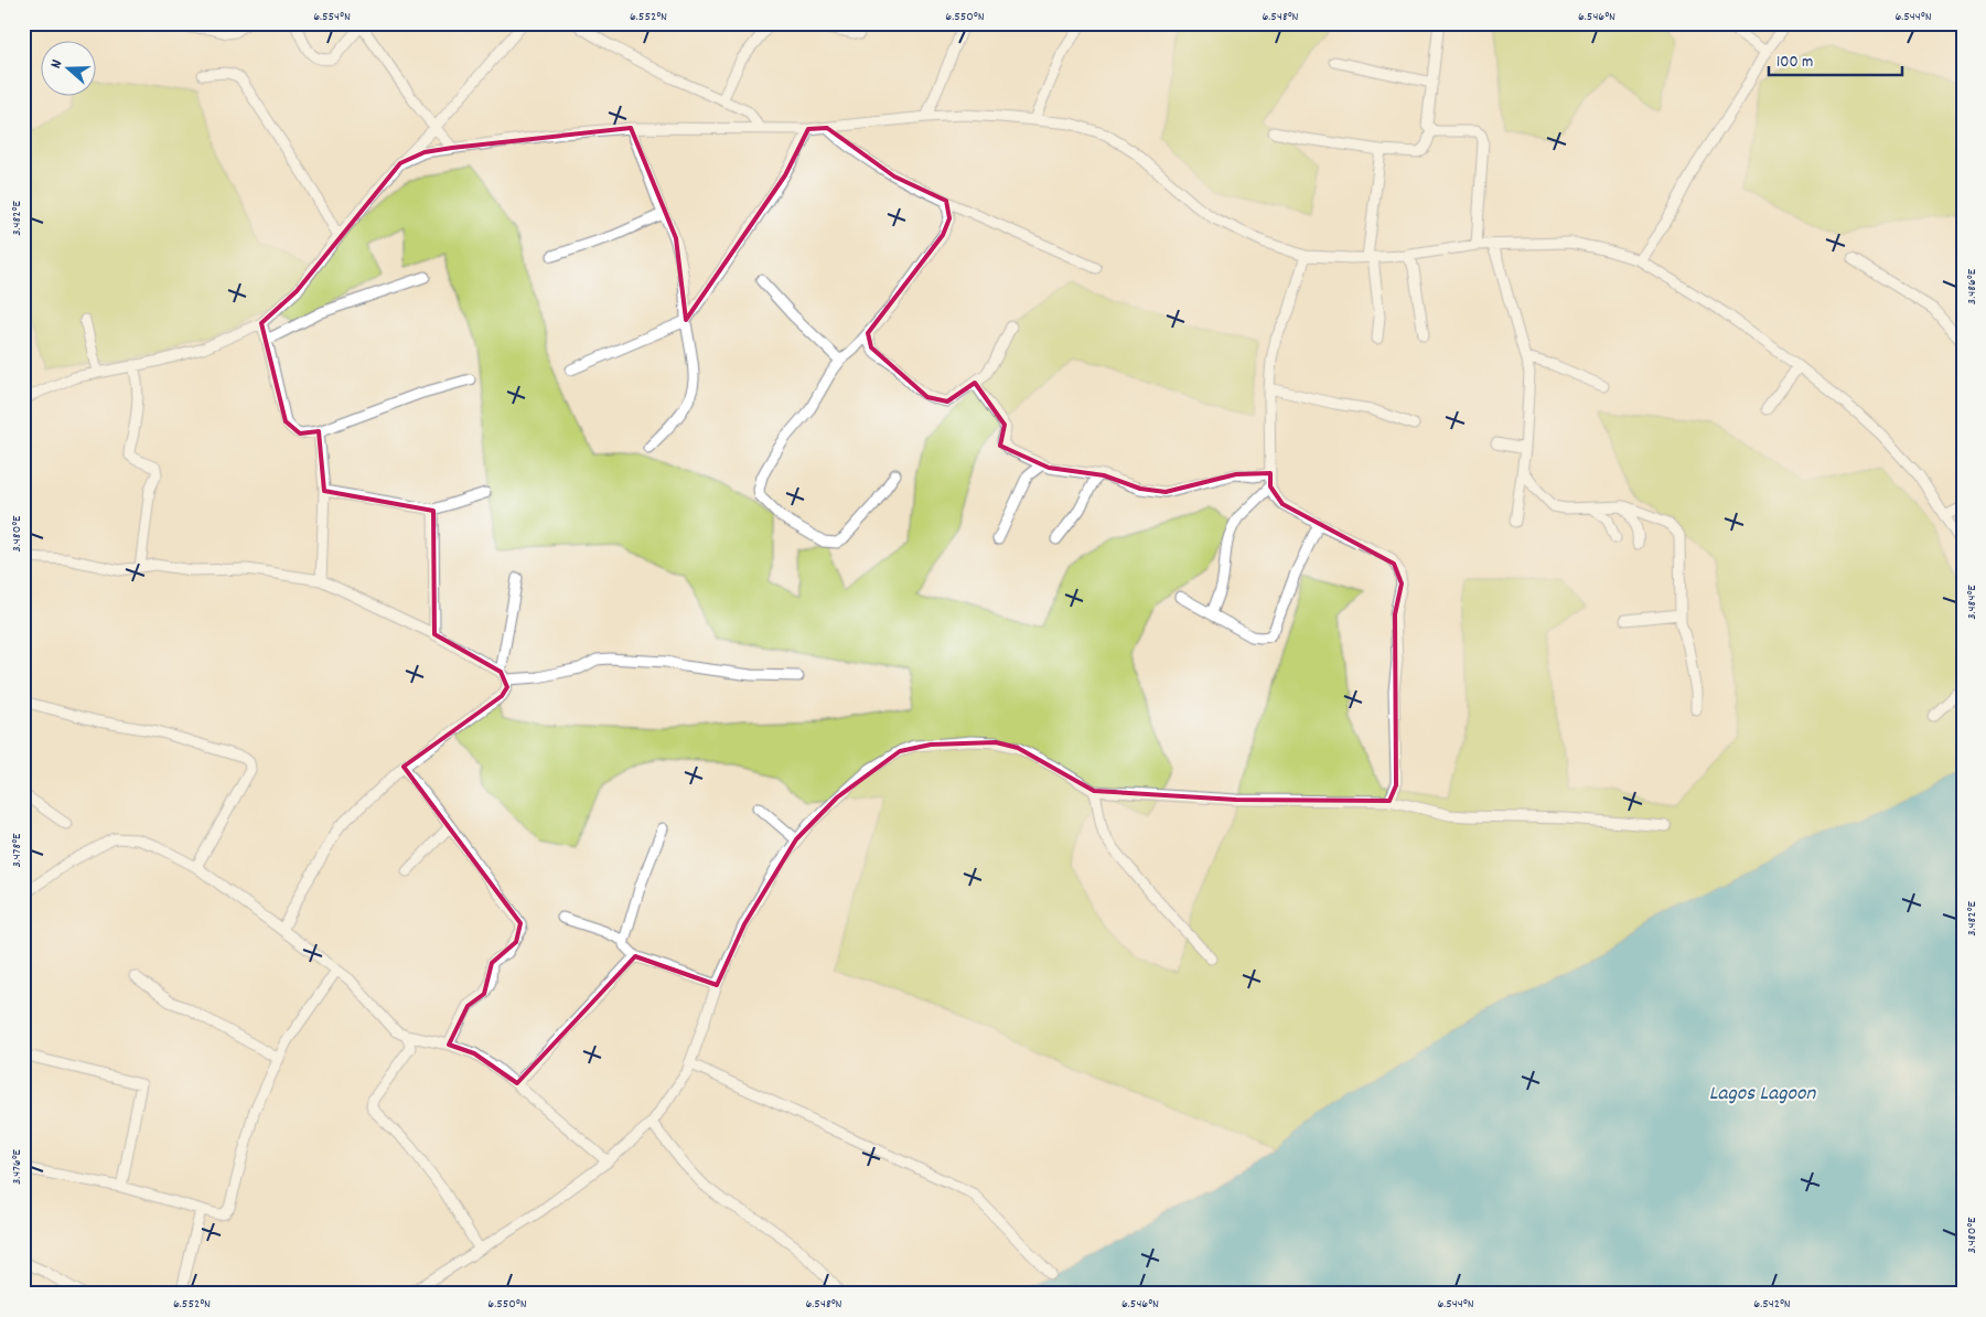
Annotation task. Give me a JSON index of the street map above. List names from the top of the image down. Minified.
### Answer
{"water":["Lagos Lagoon"],"scale_bar":"100 m","north":"left","coordinates":["6.554°N","6.552°N","6.550°N","6.548°N","6.546°N","6.544°N","3.482°E","3.486°E","3.480°E","3.484°E","3.478°E","3.476°E","6.542°N"]}
